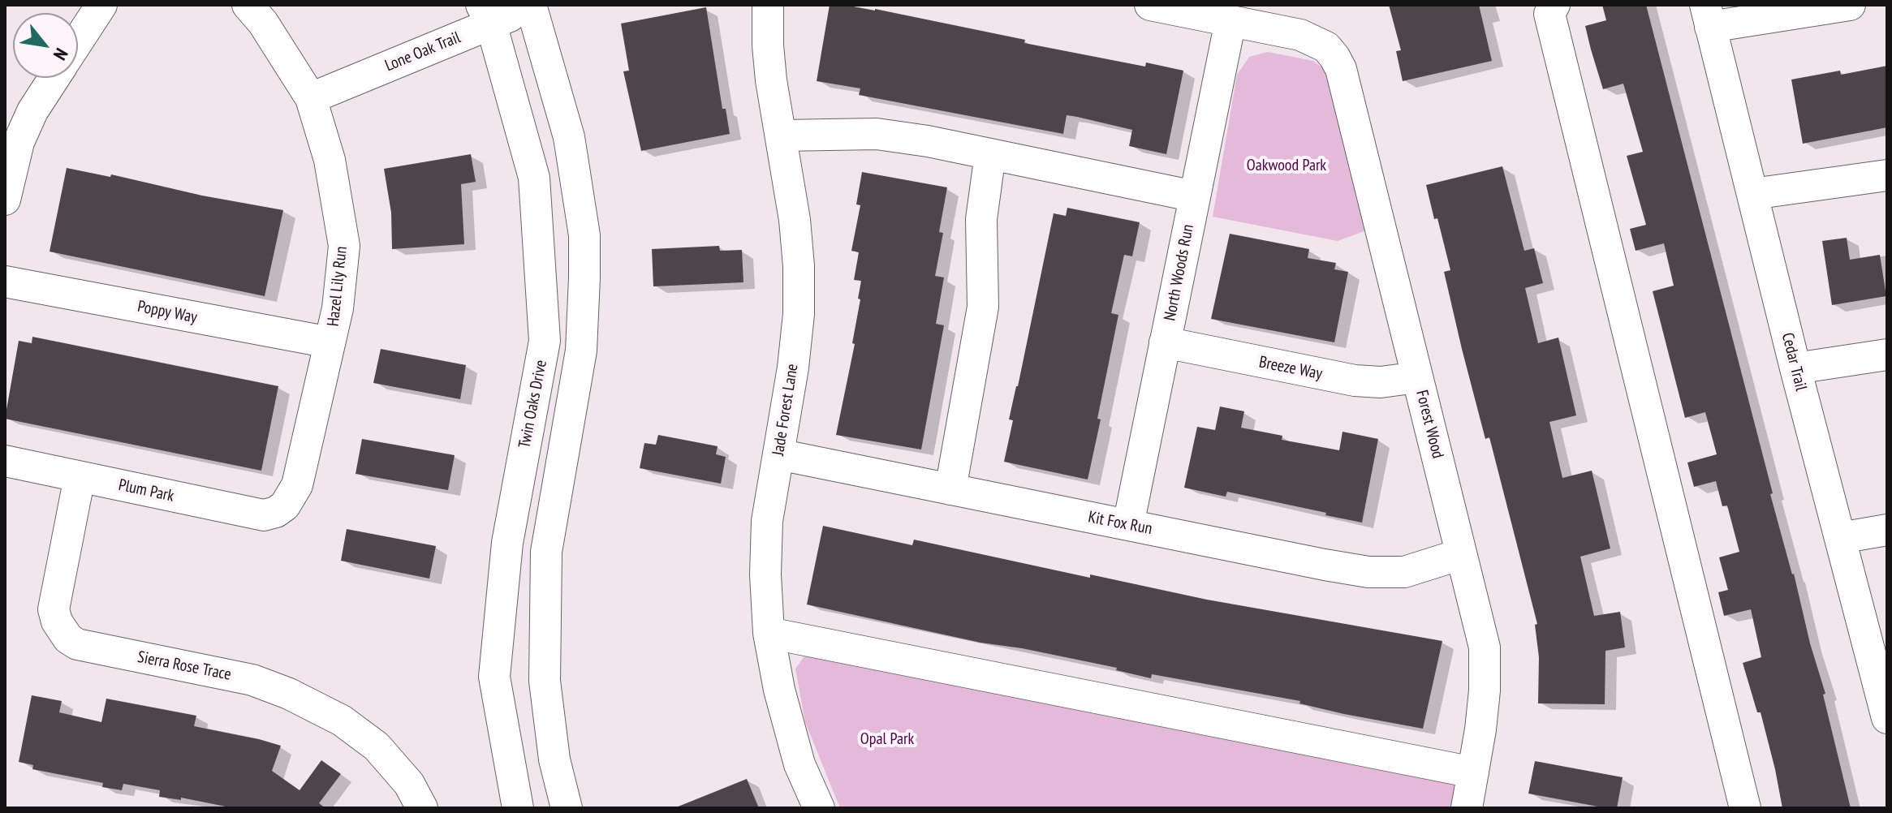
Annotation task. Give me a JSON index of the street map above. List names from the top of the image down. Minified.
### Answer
{"streets":{"street":["Lone Oak Trail","North Woods Run","Hazel Lily Run","Poppy Way","Cedar Trail","Breeze Way","Twin Oaks Drive","Jade Forest Lane","Forest Wood","Plum Park","Kit Fox Run","Sierra Rose Trace"]},"crossings":[["Lone Oak Trail","Hazel Lily Run"],["Lone Oak Trail","Twin Oaks Drive"],["North Woods Run","Breeze Way"],["North Woods Run","Forest Wood"],["North Woods Run","Kit Fox Run"],["Hazel Lily Run","Poppy Way"],["Hazel Lily Run","Plum Park"],["Breeze Way","Forest Wood"],["Jade Forest Lane","Kit Fox Run"],["Forest Wood","Kit Fox Run"],["Plum Park","Sierra Rose Trace"]],"parks":["Oakwood Park","Opal Park"],"north":"bottom right"}
